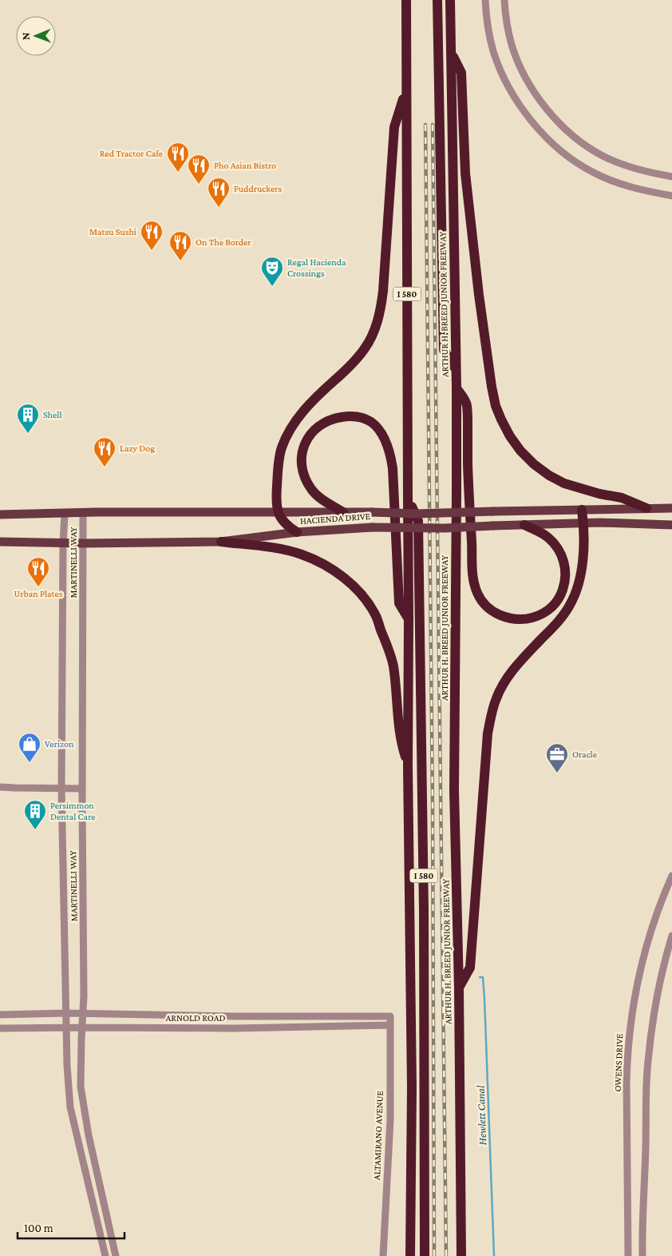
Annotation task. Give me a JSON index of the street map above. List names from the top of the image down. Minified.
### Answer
{"streets":{"highway":["I 580","ARTHUR H. BREED JUNIOR FREEWAY"],"main road":["HACIENDA DRIVE"],"street":["MARTINELLI WAY","ARNOLD ROAD","OWENS DRIVE","ALTAMIRANO AVENUE"]},"crossings":[["HACIENDA DRIVE","MARTINELLI WAY"],["MARTINELLI WAY","ARNOLD ROAD"],["ARNOLD ROAD","ALTAMIRANO AVENUE"]],"water":["Hewlett Canal"],"places":{"restaurant":["Red Tractor Cafe","Pho Asian Bistro","Fuddruckers","Matsu Sushi","On The Border","Lazy Dog","Urban Plates"],"theatre":["Regal Hacienda Crossings"],"building":["Shell","Persimmon Dental Care"],"shop":["Verizon"],"office":["Oracle"]},"scale_bar":"100 m","north":"left"}
